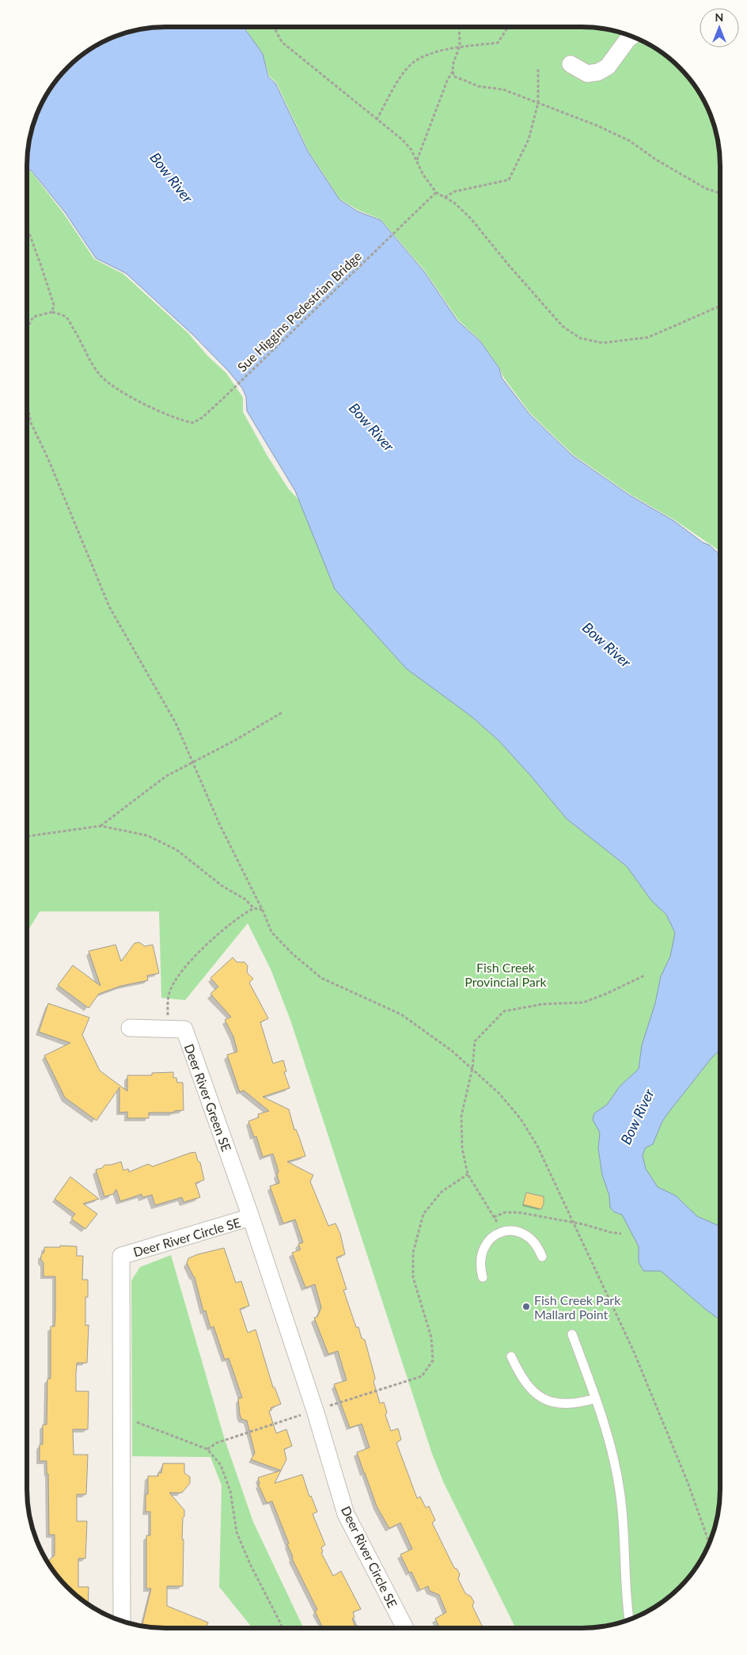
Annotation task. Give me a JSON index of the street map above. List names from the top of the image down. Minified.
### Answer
{"streets":{"street":["Deer River Green SE","Deer River Circle SE"],"path":["Sue Higgins Pedestrian Bridge"]},"crossings":[["Deer River Green SE","Deer River Circle SE"]],"water":["Bow River"],"parks":["Fish Creek Provincial Park"],"places":["Fish Creek Park Mallard Point"],"north":"top"}
